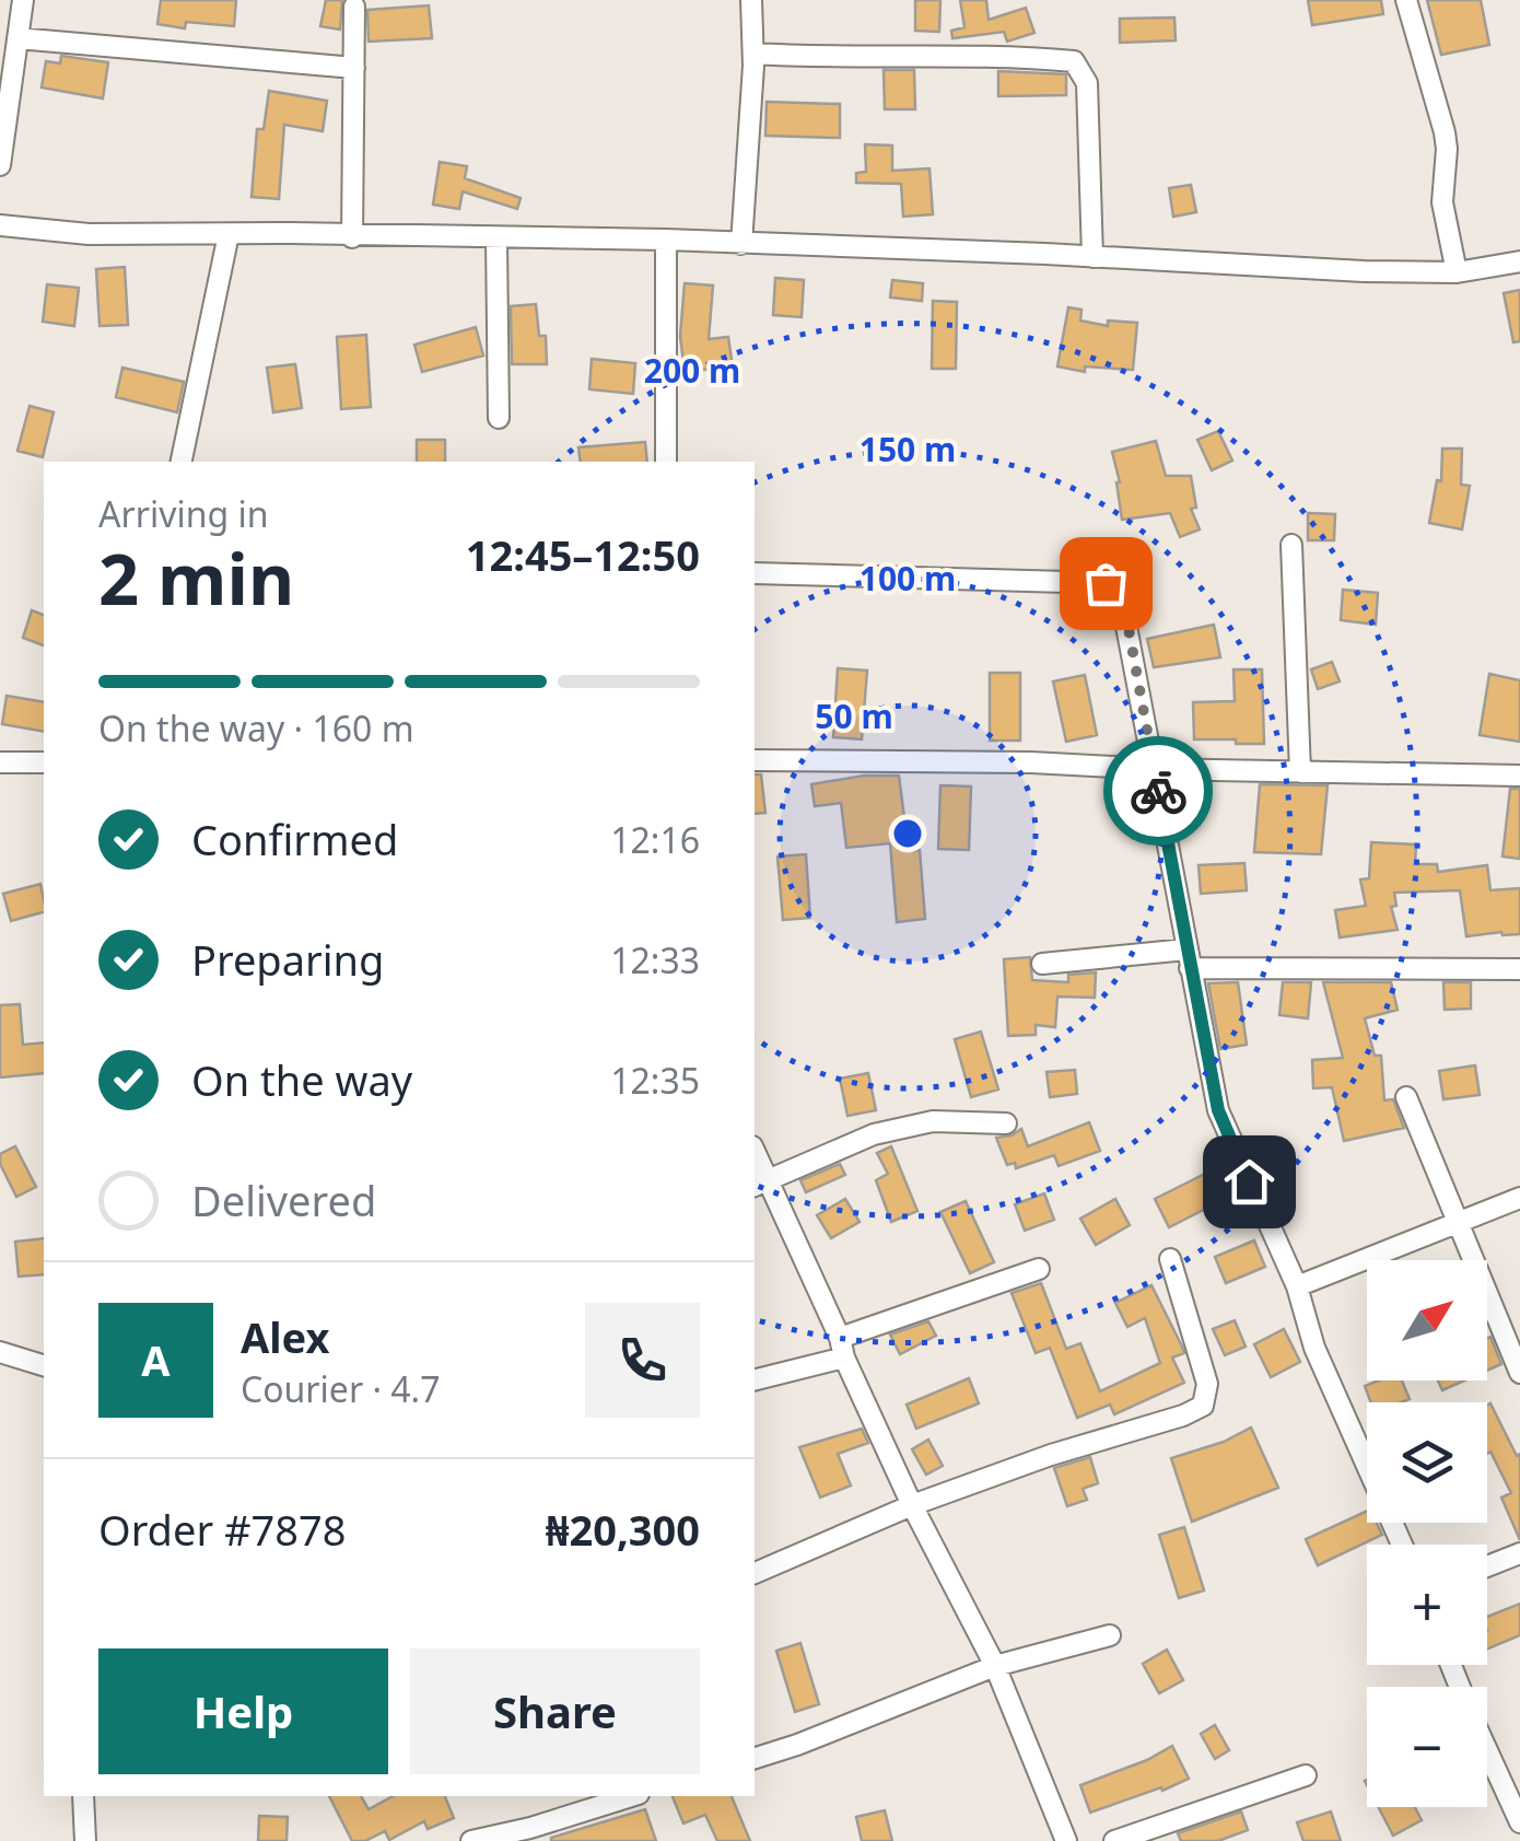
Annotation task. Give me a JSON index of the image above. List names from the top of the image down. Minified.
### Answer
{"north":"top right","page":{"heading":["2 min","Arriving in","12:45–12:50"],"panel":["Alex","Courier · 4.7","Order #7878","₦20,300"],"bar":"On the way · 160 m","list":[["Confirmed","12:16"],["Preparing","12:33"],["On the way","12:35"],"Delivered"],"map_buttons":["+","−"],"round":"A","buttons":["Help","Share"]},"rings":["200 m","150 m","100 m","50 m"]}
